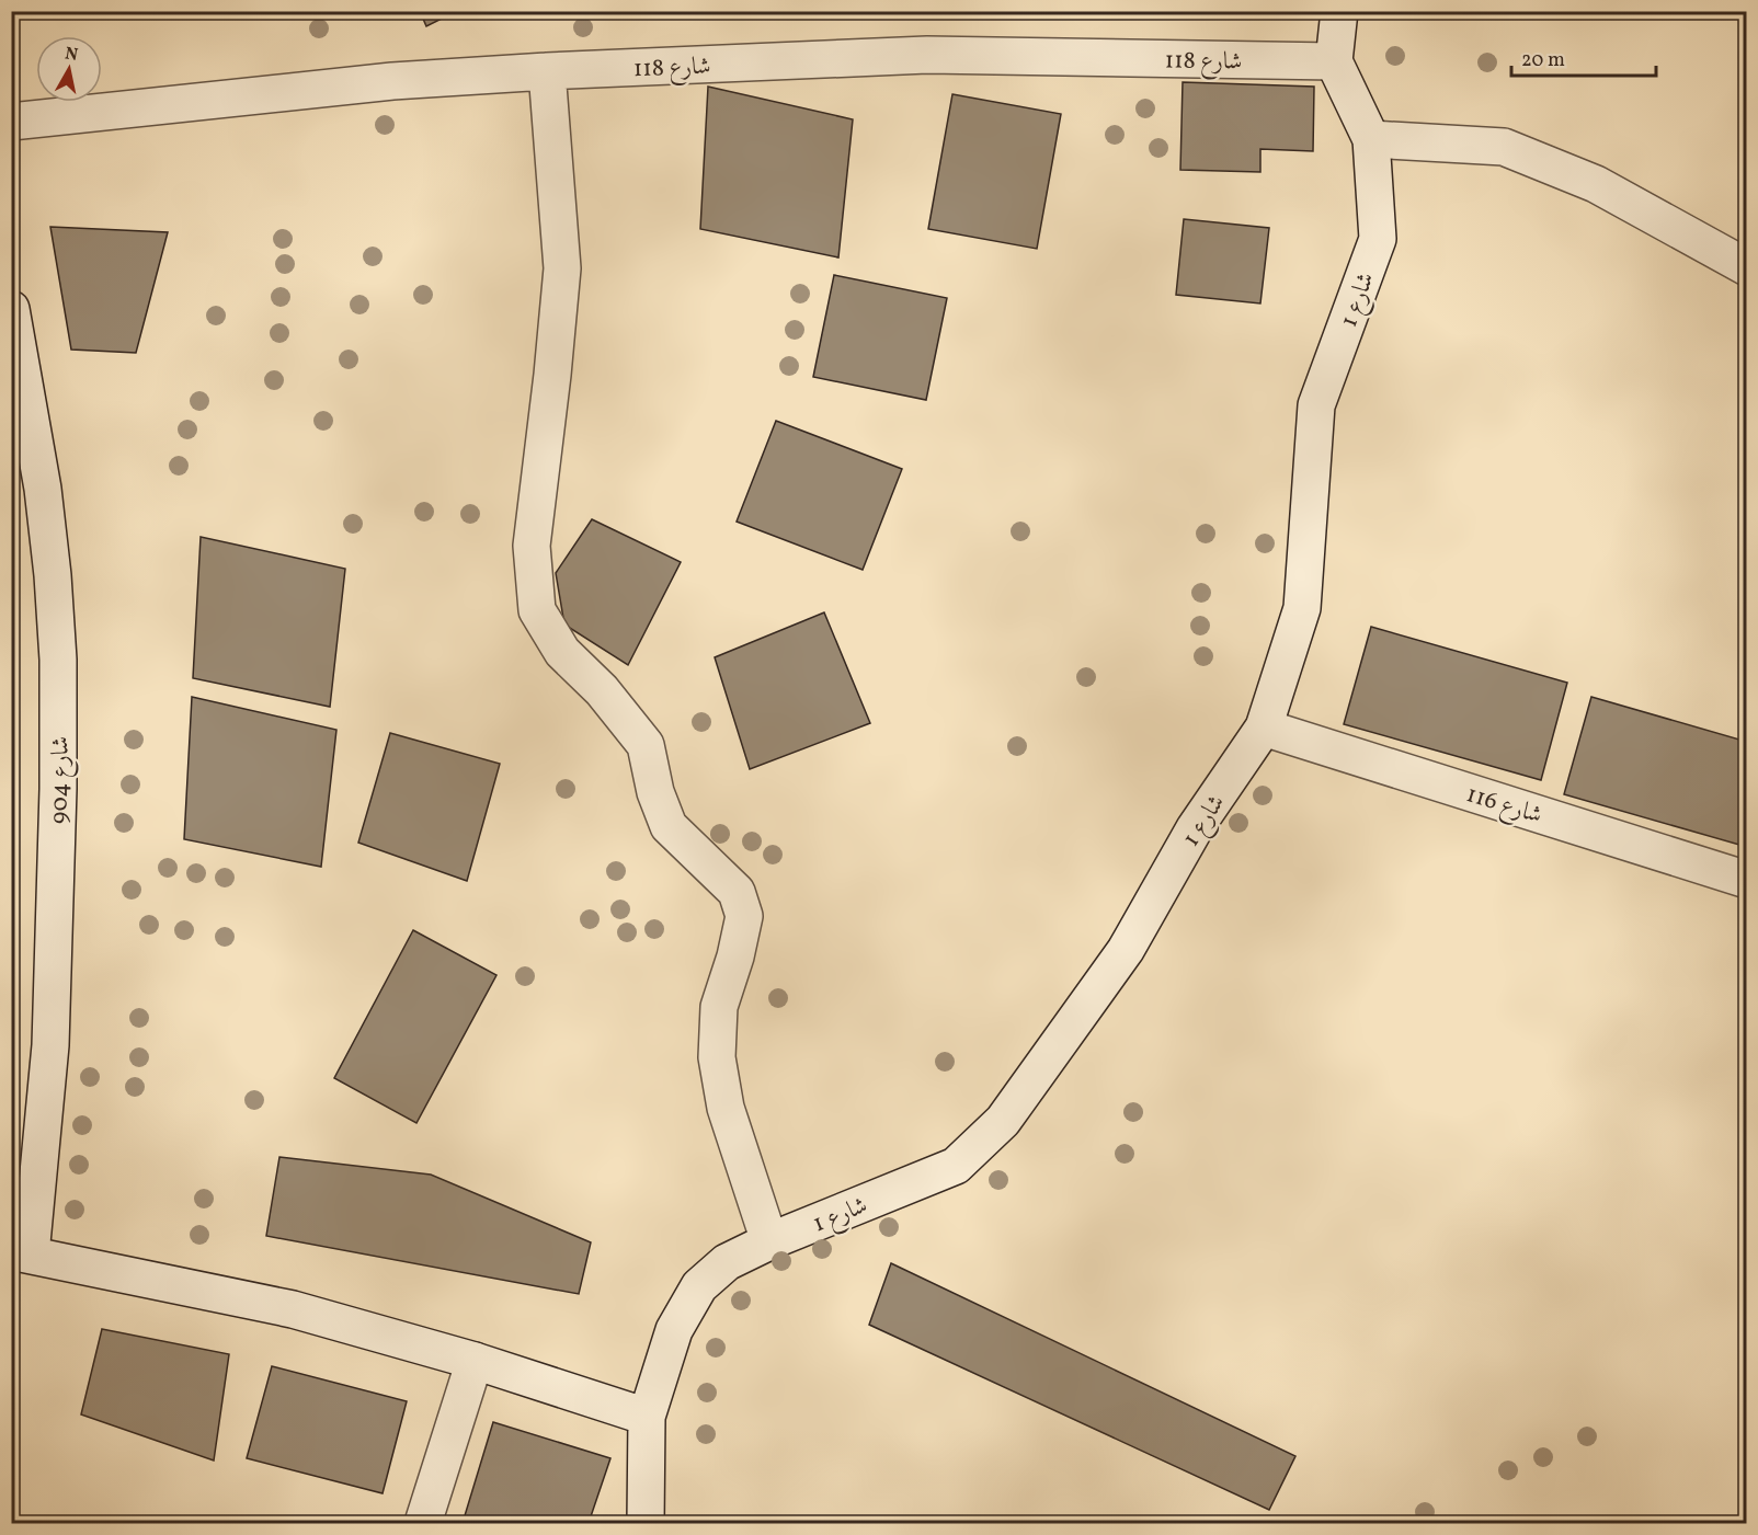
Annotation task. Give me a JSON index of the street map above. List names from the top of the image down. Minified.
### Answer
{"streets":{"street":["شارع 118","شارع 1","شارع 904","شارع 116"]},"crossings":[["شارع 118","شارع 1"],["شارع 1","شارع 116"]],"scale_bar":"20 m","north":"top"}
